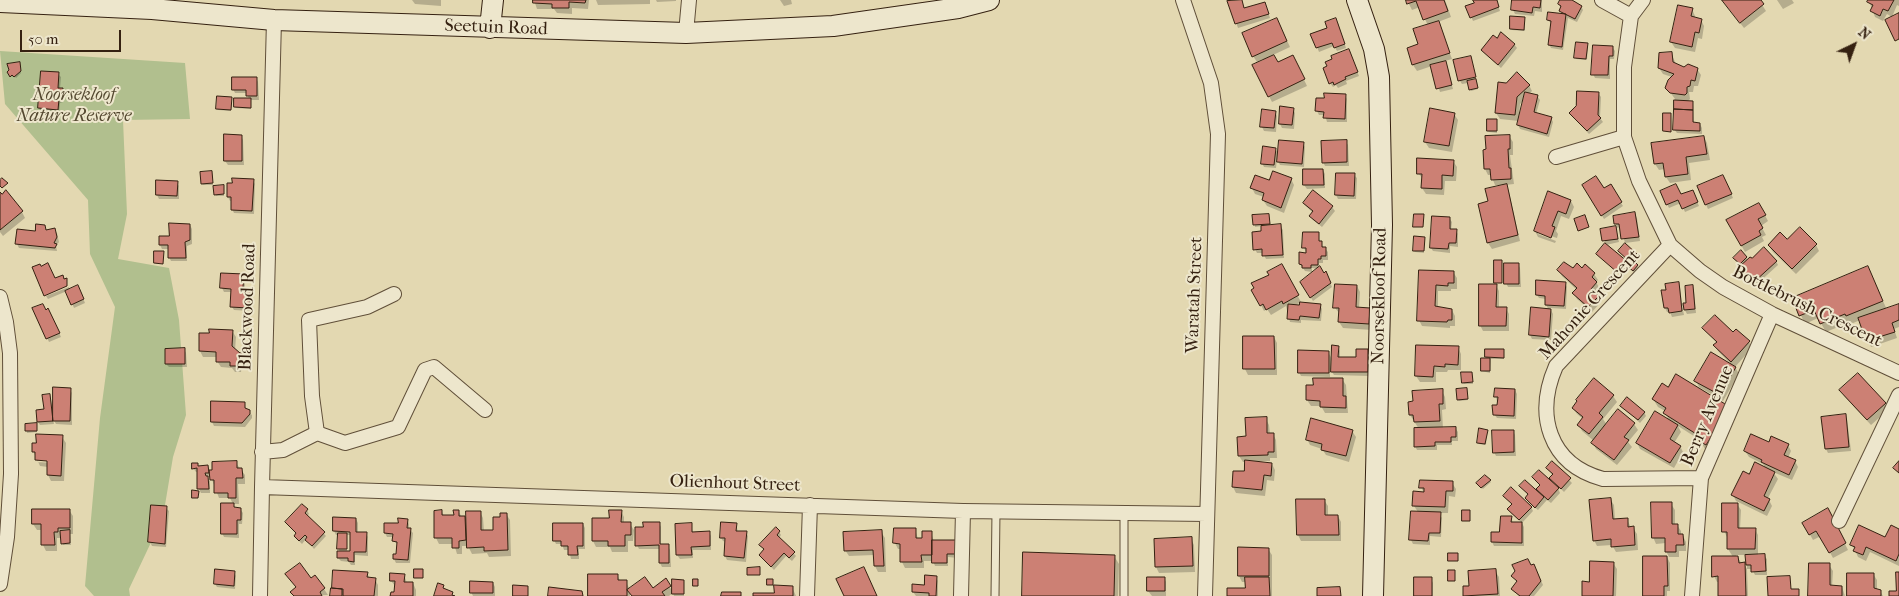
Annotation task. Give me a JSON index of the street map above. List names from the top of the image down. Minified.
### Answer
{"streets":{"street":["Seetuin Road","Waratah Street","Noorsekloof Road","Mahonie Crescent","Blackwood Road","Bottlebrush Crescent","Berry Avenue","Olienhout Street"]},"crossings":[["Seetuin Road","Blackwood Road"],["Waratah Street","Olienhout Street"],["Mahonie Crescent","Bottlebrush Crescent"],["Mahonie Crescent","Berry Avenue"],["Blackwood Road","Olienhout Street"],["Bottlebrush Crescent","Berry Avenue"]],"parks":["Noorsekloof Nature Reserve"],"scale_bar":"50 m","north":"top right"}
